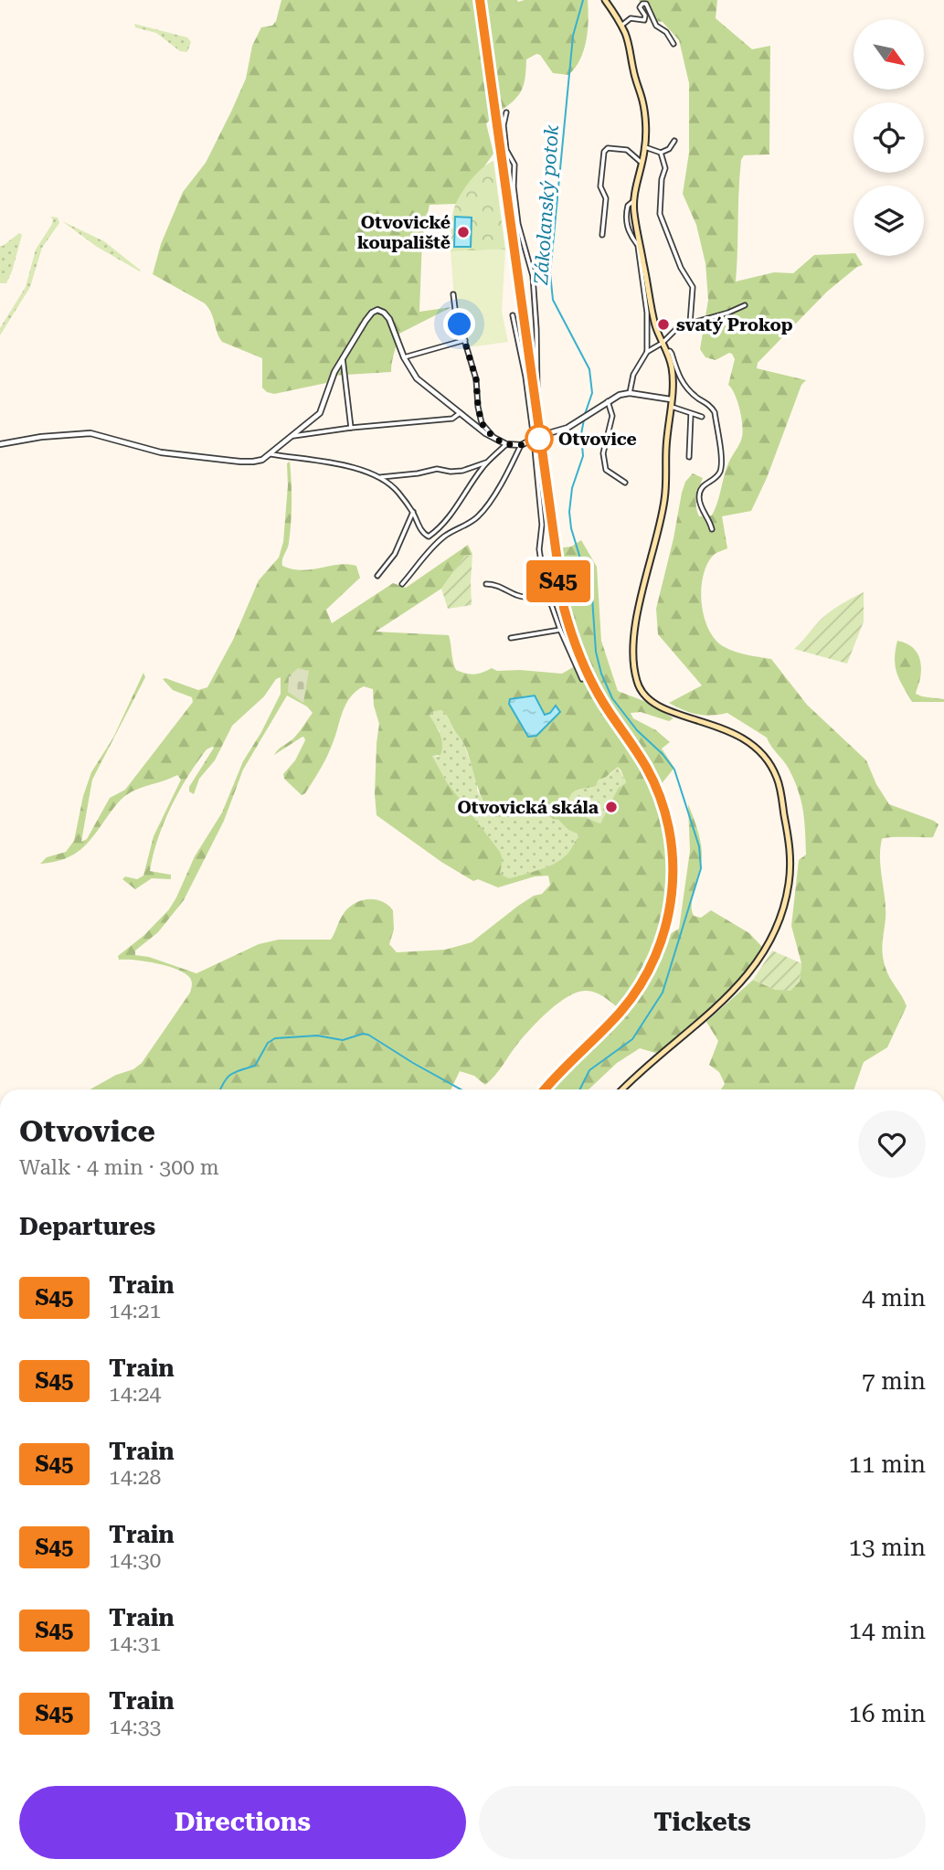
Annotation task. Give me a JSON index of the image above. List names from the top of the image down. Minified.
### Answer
{"water":["Zákolanský potok"],"places":["Otvovické koupaliště","svatý Prokop","Otvovice","Otvovická skála"],"north":"bottom right","page":{"on_map":"S45","heading":[["Otvovice","Walk · 4 min · 300 m"],"Departures"],"list":[{"mark":"S45","name":"Train","note":"14:21","value":"4 min"},{"mark":"S45","name":"Train","note":"14:24","value":"7 min"},{"mark":"S45","name":"Train","note":"14:28","value":"11 min"},{"mark":"S45","name":"Train","note":"14:30","value":"13 min"},{"mark":"S45","name":"Train","note":"14:31","value":"14 min"},{"mark":"S45","name":"Train","note":"14:33","value":"16 min"}],"buttons":["Directions","Tickets"]}}
